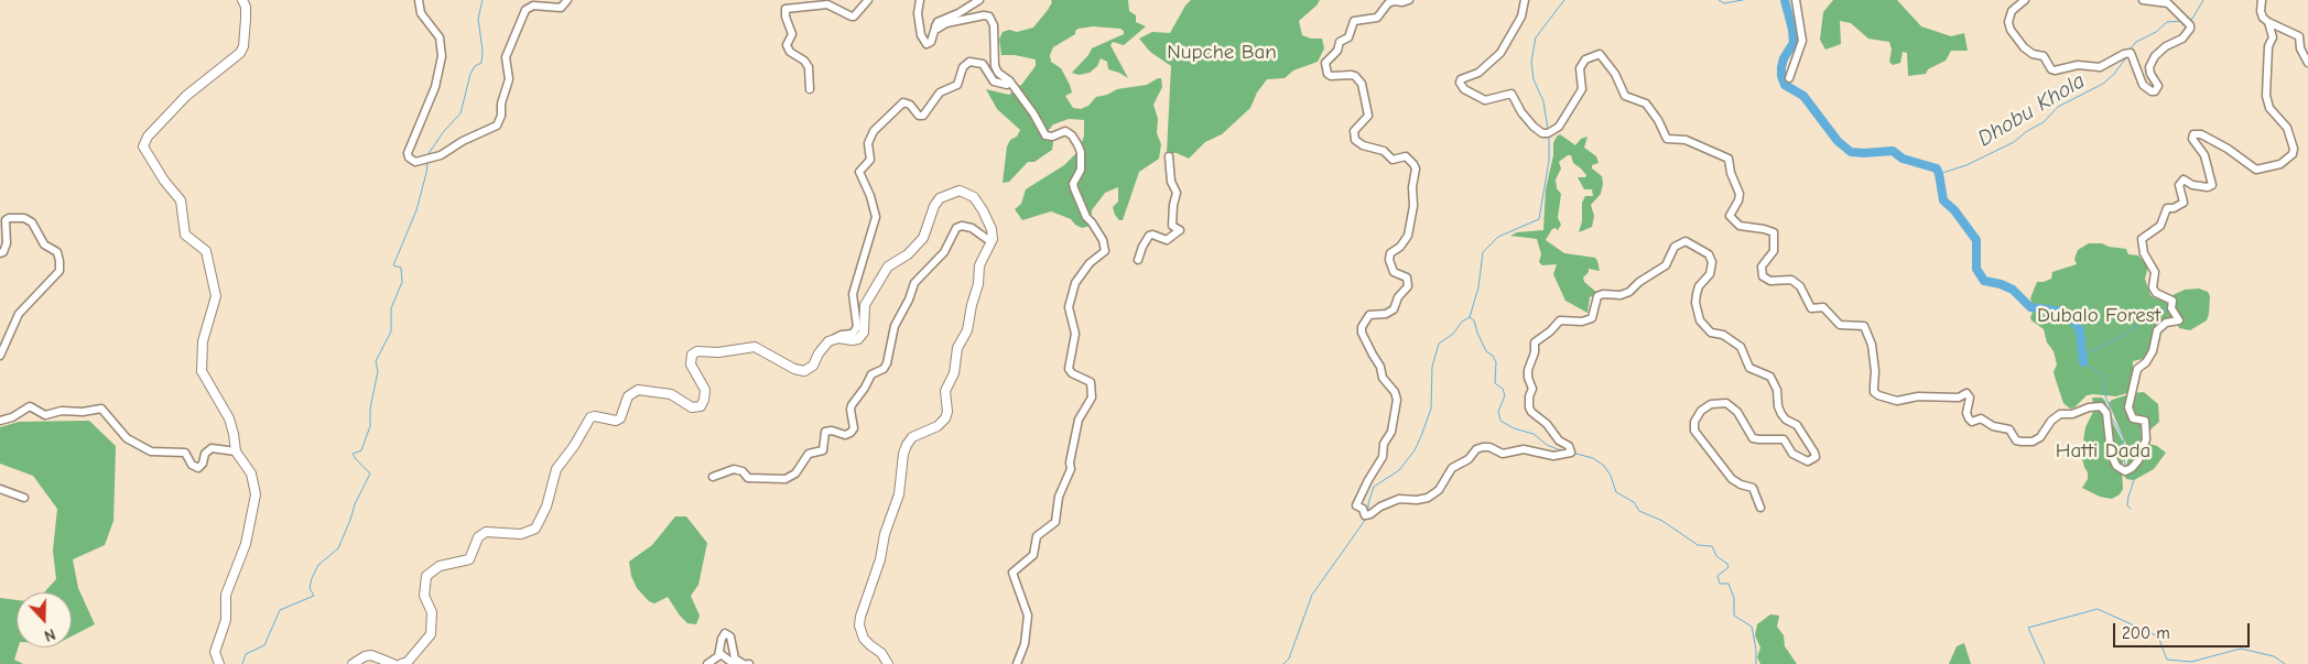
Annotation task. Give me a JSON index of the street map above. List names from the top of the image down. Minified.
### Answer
{"water":["Dhobu Khola"],"parks":["Nupche Ban","Dubalo Forest","Hatti Dada"],"scale_bar":"200 m","north":"bottom"}
